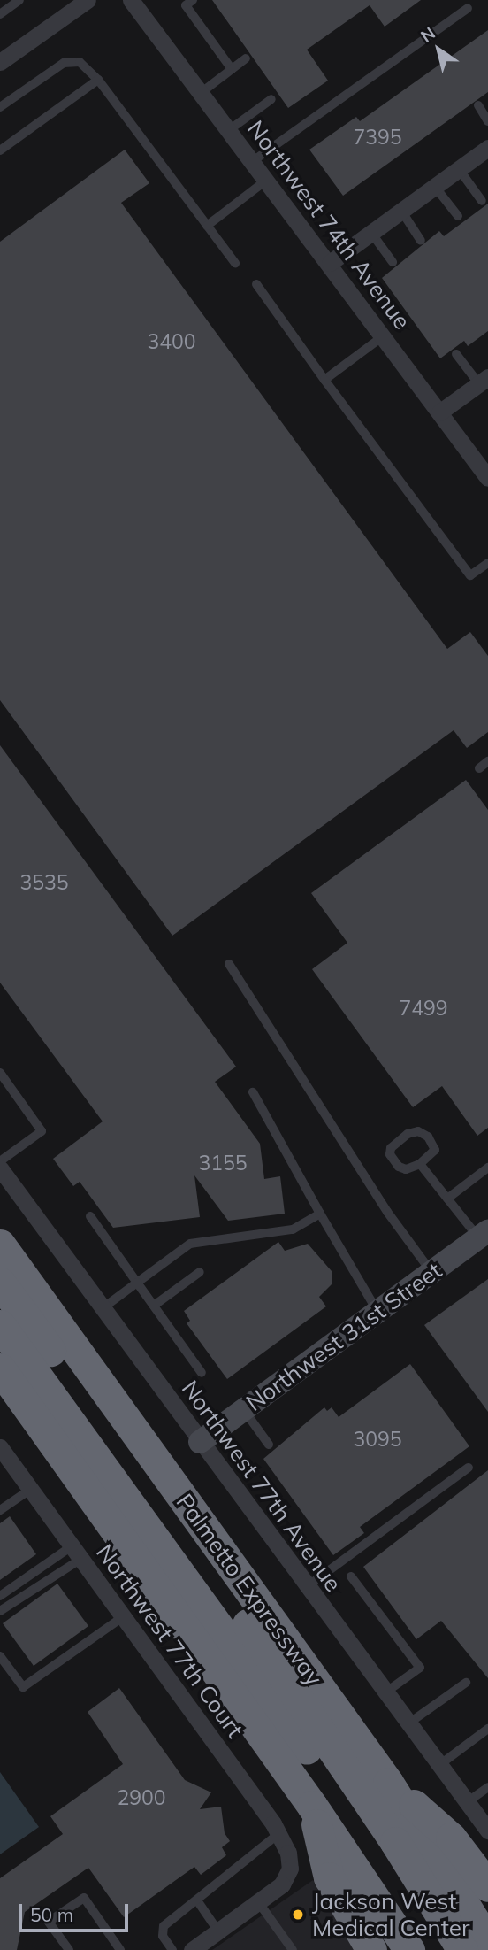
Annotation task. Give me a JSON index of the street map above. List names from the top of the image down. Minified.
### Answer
{"streets":{"highway":["Palmetto Expressway"],"street":["Northwest 74th Avenue","Northwest 31st Street","Northwest 77th Avenue","Northwest 77th Court"]},"crossings":[["Northwest 31st Street","Northwest 77th Avenue"]],"places":["Jackson West Medical Center"],"house_numbers":["7395","3400","3535","7499","3155","3095","2900"],"scale_bar":"50 m","north":"top left"}
